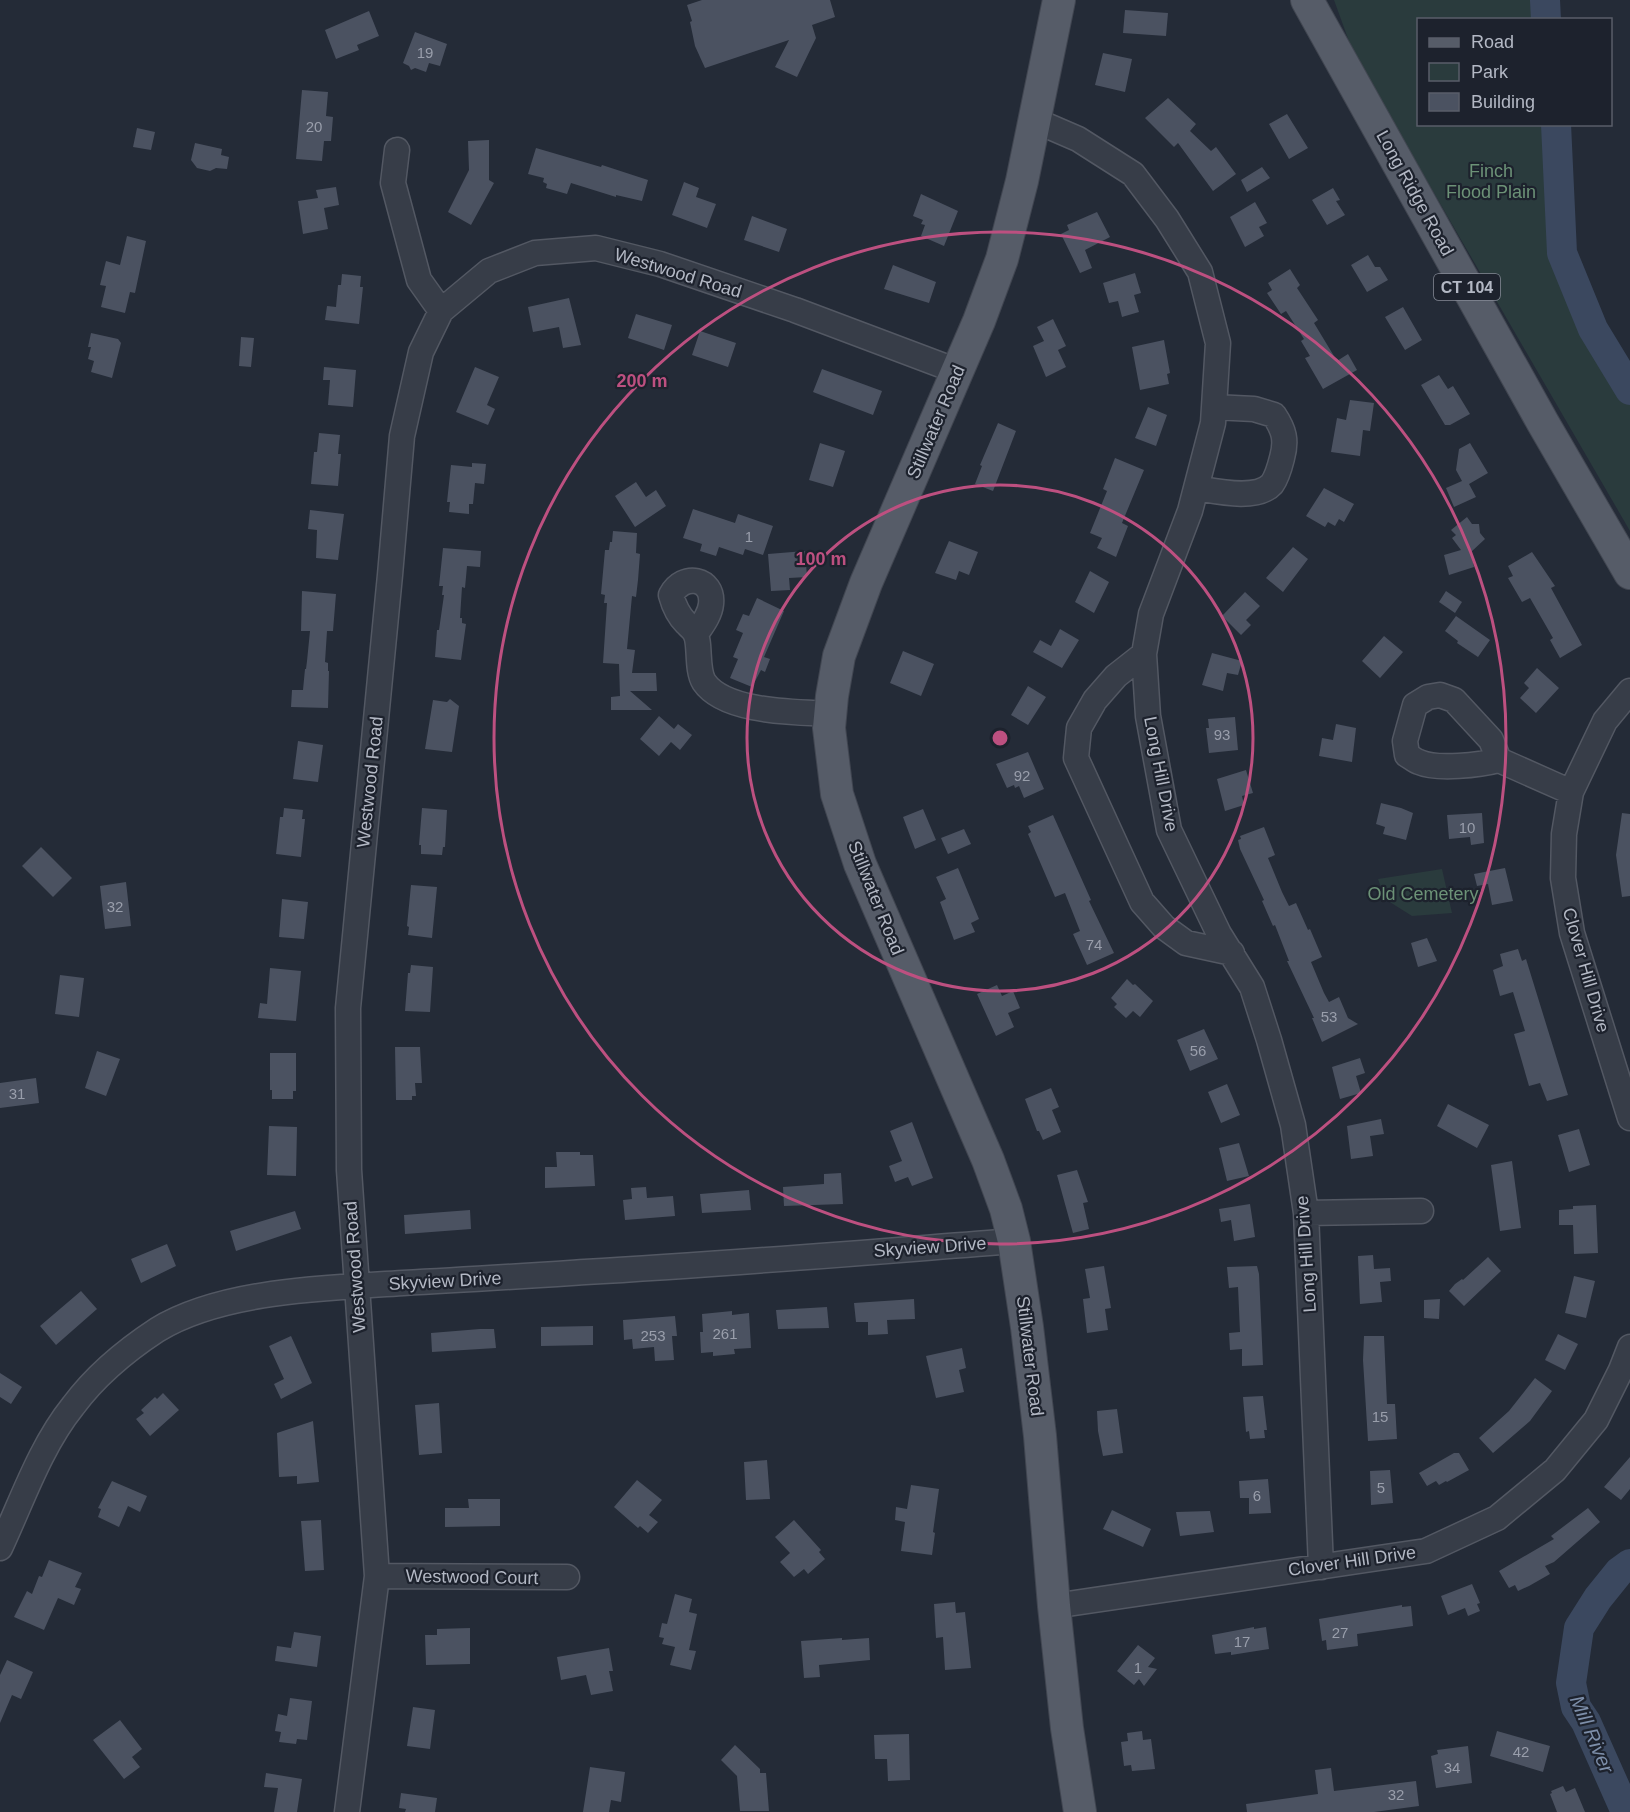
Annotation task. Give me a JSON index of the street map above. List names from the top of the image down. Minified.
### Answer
{"streets":{"main road":["Long Ridge Road","CT 104","Stillwater Road"],"street":["Westwood Road","Long Hill Drive","Clover Hill Drive","Skyview Drive","Westwood Court"]},"crossings":[["Westwood Road","Stillwater Road"],["Westwood Road","Skyview Drive"],["Westwood Road","Westwood Court"],["Stillwater Road","Long Hill Drive"],["Stillwater Road","Clover Hill Drive"],["Stillwater Road","Skyview Drive"],["Long Hill Drive","Clover Hill Drive"]],"water":["Mill River"],"parks":["Finch Flood Plain","Old Cemetery"],"house_numbers":["19","20","1","93","92","10","32","74","53","56","31","261","253","15","5","6","27","17","1","42","34","32"],"legend":["Road","Park","Building"],"rings":["200 m","100 m"]}
